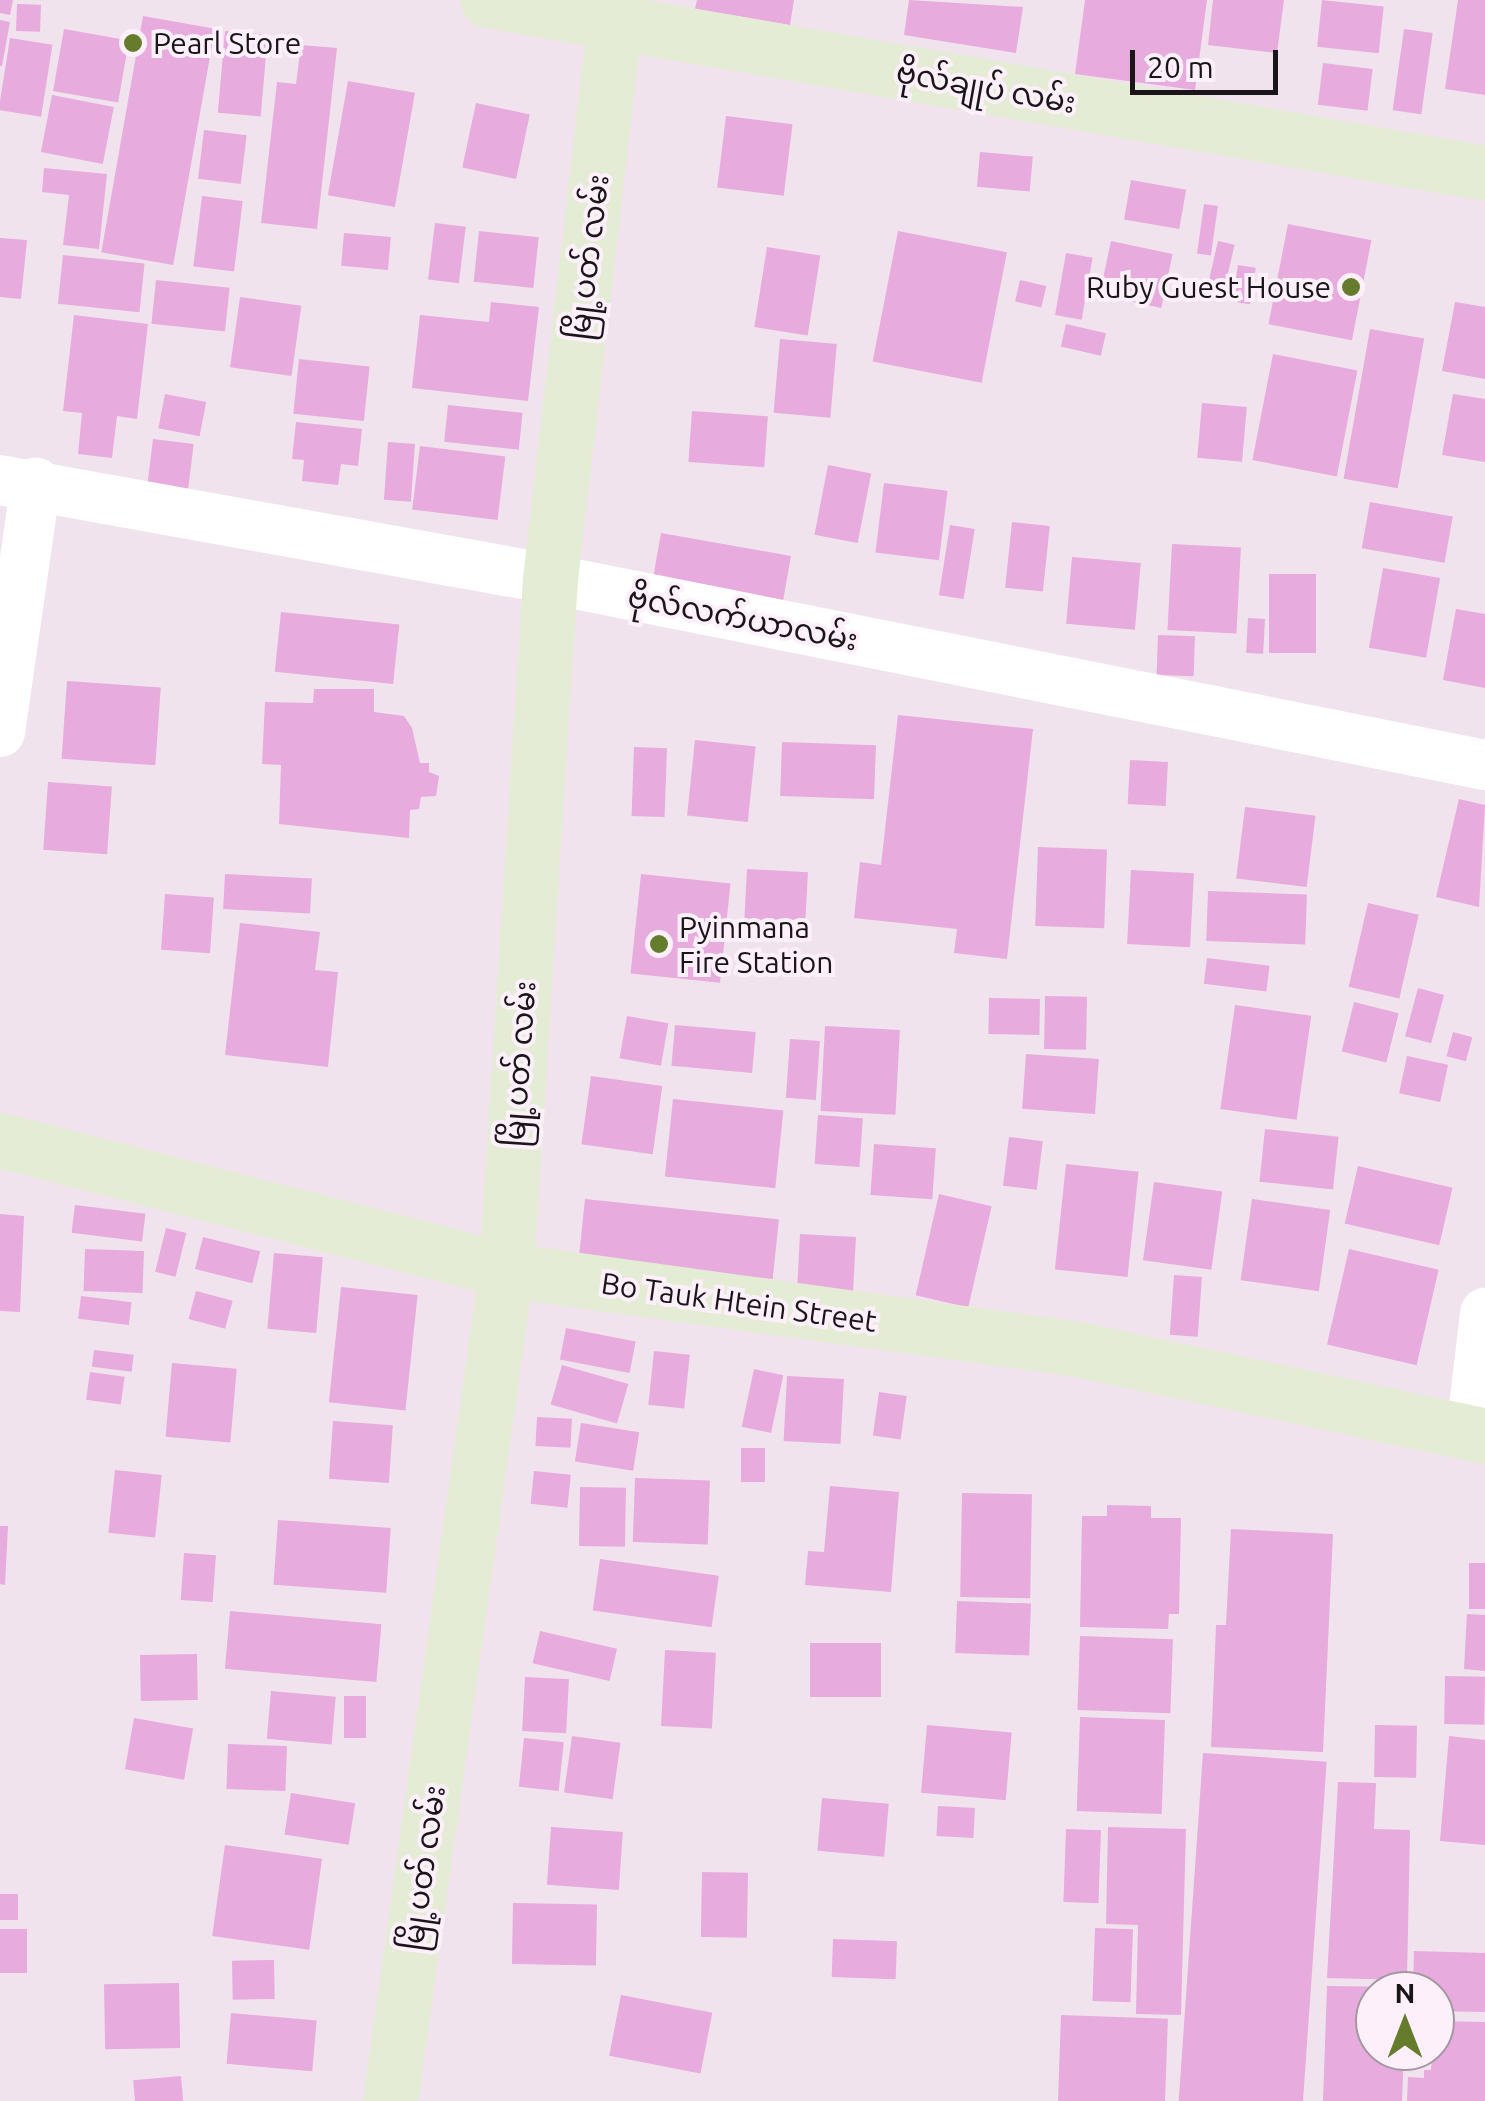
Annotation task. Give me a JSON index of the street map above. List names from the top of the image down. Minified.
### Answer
{"streets":{"street":["ဗိုလ်ချုပ် လမ်း","မြို့ပတ် လမ်း","ဗိုလ်လက်ယာလမ်း","Bo Tauk Htein Street"]},"crossings":[["ဗိုလ်ချုပ် လမ်း","မြို့ပတ် လမ်း"],["မြို့ပတ် လမ်း","ဗိုလ်လက်ယာလမ်း"],["မြို့ပတ် လမ်း","Bo Tauk Htein Street"]],"places":["Pearl Store","Ruby Guest House","Pyinmana Fire Station"],"scale_bar":"20 m","north":"top"}
